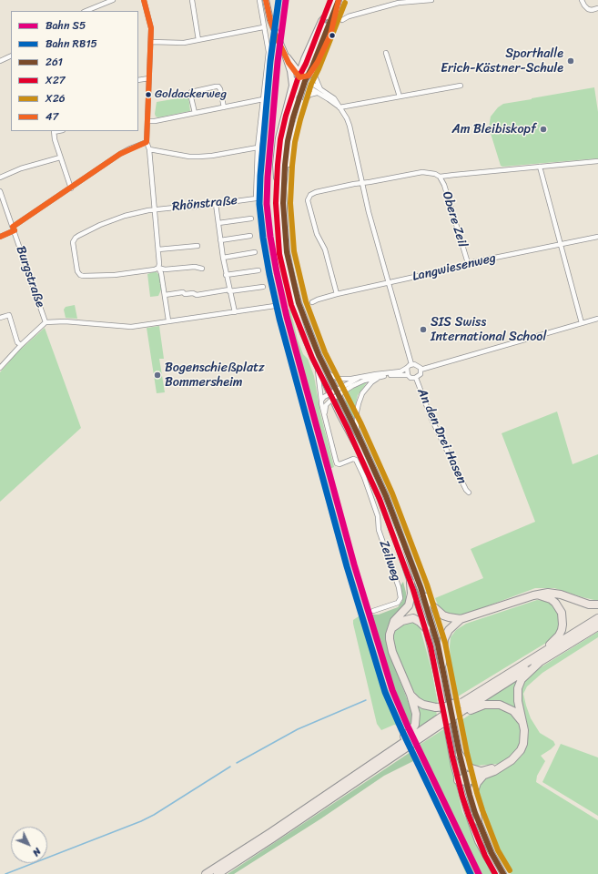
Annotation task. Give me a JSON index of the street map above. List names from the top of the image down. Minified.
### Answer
{"streets":{"street":["Rhönstraße","Obere Zeil","Langwiesenweg","Burgstraße","An den Drei Hasen","Zeilweg"]},"crossings":[["Obere Zeil","Langwiesenweg"]],"places":["Sporthalle Erich-Kästner-Schule","Goldackerweg","Am Bleibiskopf","SIS Swiss International School","Bogenschießplatz Bommersheim"],"lines":["rail line S5","rail line RB15","transit line 261","transit line X27","transit line 47","transit line X26"],"legend":["Bahn S5","Bahn RB15","261","X27","X26","47"],"north":"bottom right"}
